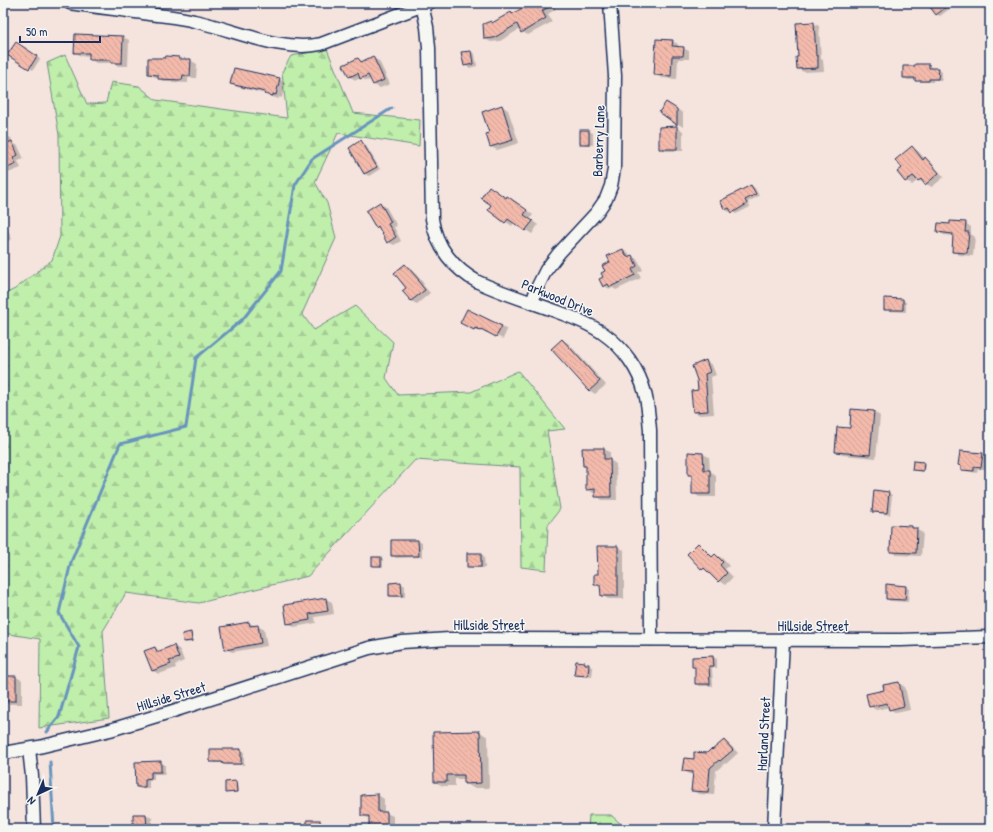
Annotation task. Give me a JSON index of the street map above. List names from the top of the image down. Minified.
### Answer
{"streets":{"street":["Barberry Lane","Parkwood Drive","Hillside Street","Harland Street"]},"crossings":[["Barberry Lane","Parkwood Drive"],["Parkwood Drive","Hillside Street"],["Hillside Street","Harland Street"]],"scale_bar":"50 m","north":"bottom left"}
